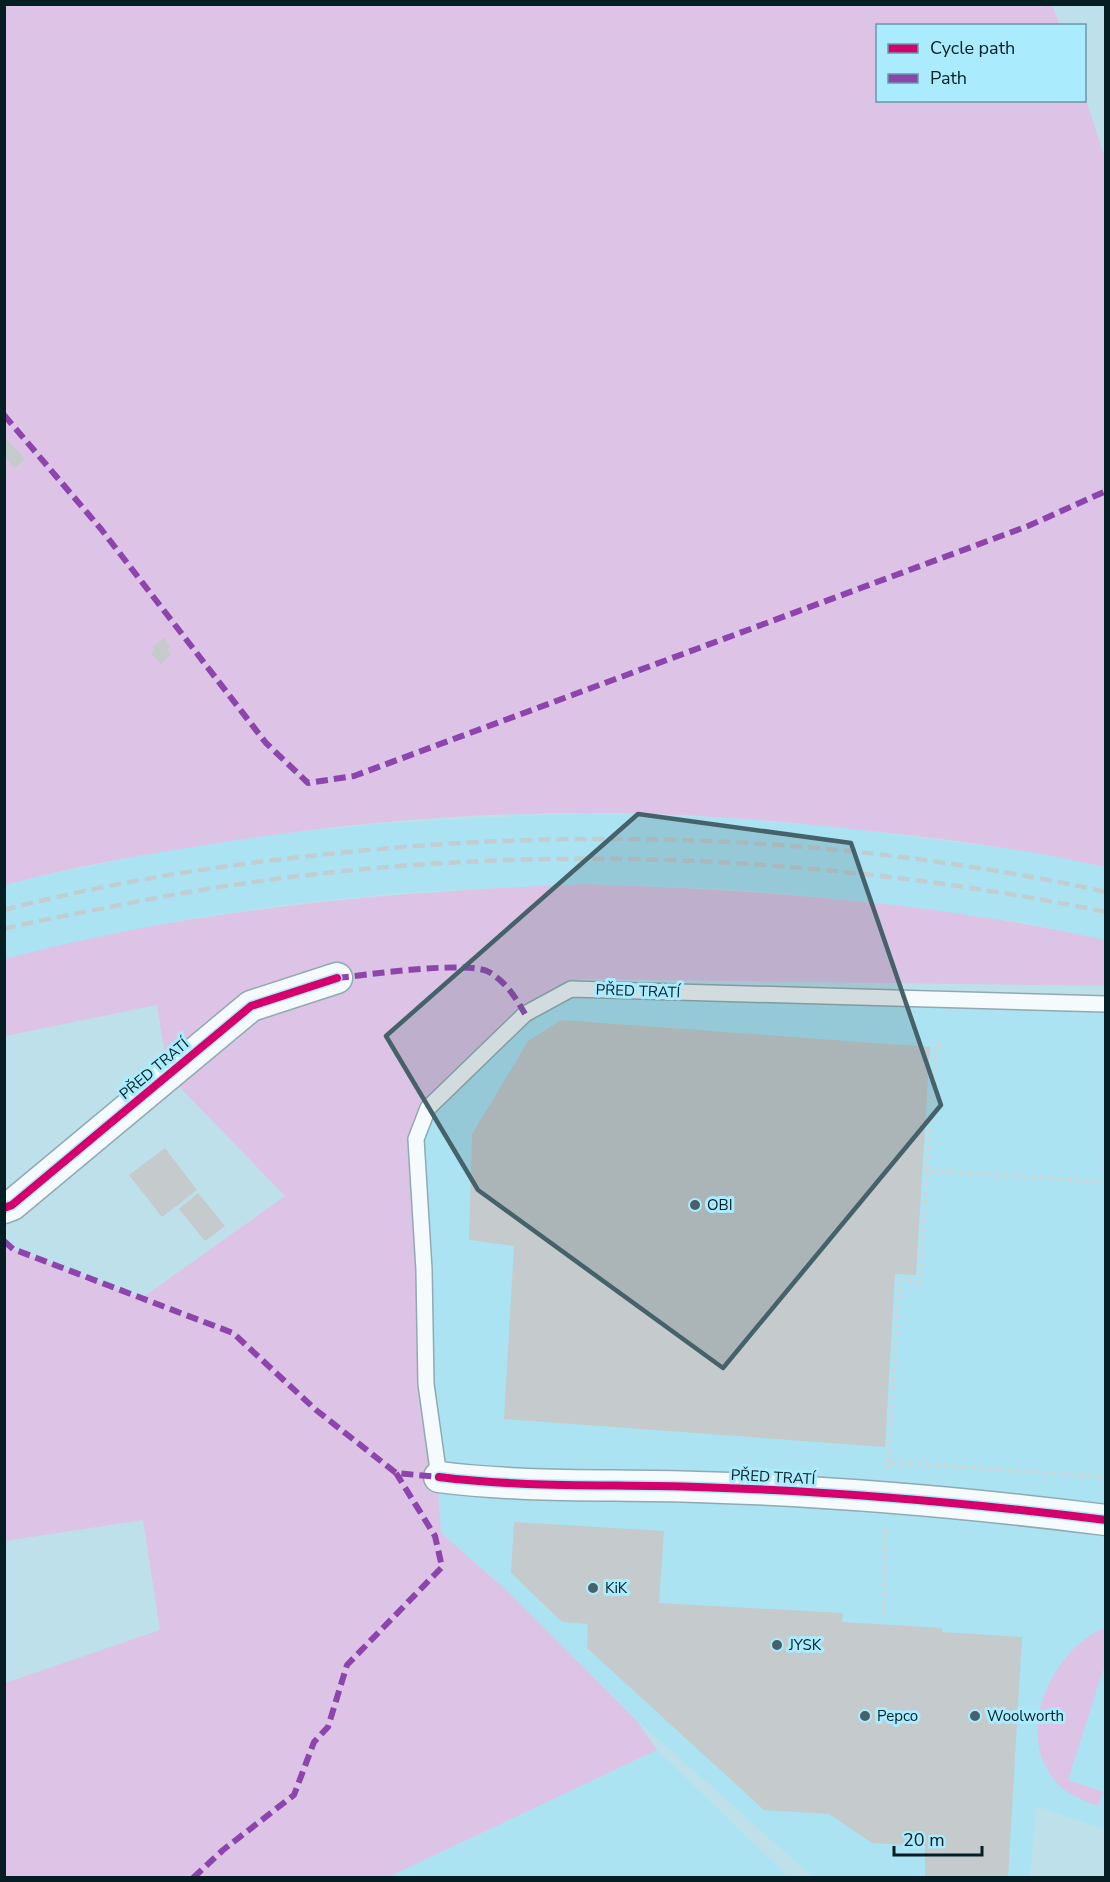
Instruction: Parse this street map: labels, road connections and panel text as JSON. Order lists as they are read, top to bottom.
{
  "streets": {
    "street": ["PŘED TRATÍ"]
  },
  "places": [
    "OBI",
    "KiK",
    "JYSK",
    "Pepco",
    "Woolworth"
  ],
  "legend": ["Cycle path", "Path"],
  "scale_bar": "20 m"
}
